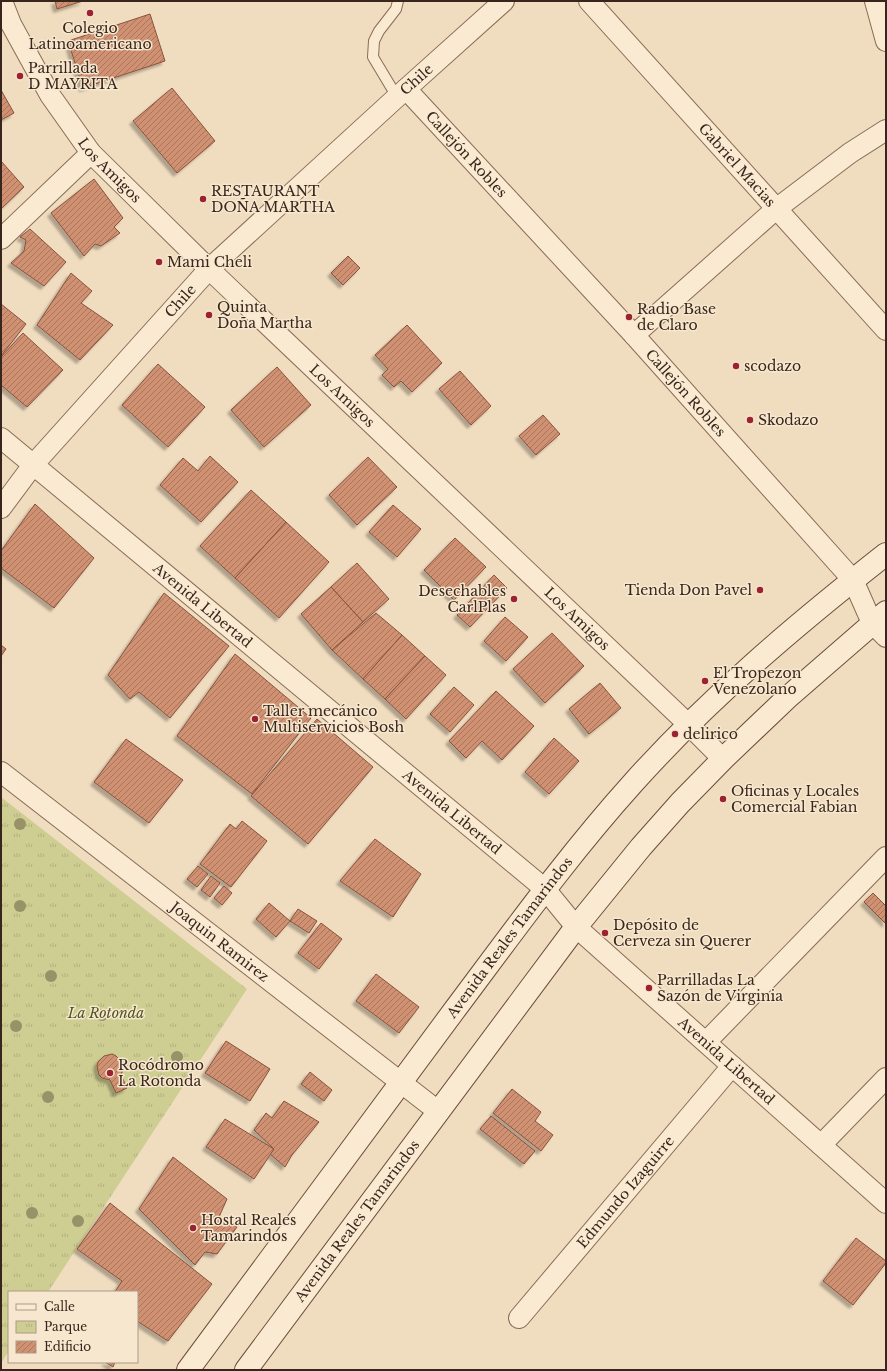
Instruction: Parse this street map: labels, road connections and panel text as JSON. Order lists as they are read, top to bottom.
{
  "streets": {
    "main road": ["Avenida Reales Tamarindos"],
    "street": [
      "Chile",
      "Callejón Robles",
      "Gabriel Macias",
      "Los Amigos",
      "Avenida Libertad",
      "Joaquin Ramirez",
      "Edmundo Izaguirre"
    ]
  },
  "crossings": [
    ["Chile", "Callejón Robles"],
    ["Chile", "Los Amigos"],
    ["Chile", "Avenida Libertad"],
    ["Callejón Robles", "Avenida Reales Tamarindos"],
    ["Los Amigos", "Avenida Reales Tamarindos"],
    ["Avenida Libertad", "Avenida Reales Tamarindos"],
    ["Avenida Libertad", "Edmundo Izaguirre"],
    ["Avenida Reales Tamarindos", "Joaquin Ramirez"]
  ],
  "parks": ["La Rotonda"],
  "places": [
    "Colegio Latinoamericano",
    "Parrillada D MAYRITA",
    "RESTAURANT DOÑA MARTHA",
    "Mami Cheli",
    "Quinta Doña Martha",
    "Radio Base de Claro",
    "scodazo",
    "Skodazo",
    "Tienda Don Pavel",
    "Desechables CarlPlas",
    "El Tropezon Venezolano",
    "Taller mecánico Multiservicios Bosh",
    "delirico",
    "Oficinas y Locales Comercial Fabian",
    "Depósito de Cerveza sin Querer",
    "Parrilladas La Sazón de Virginia",
    "Rocódromo La Rotonda",
    "Hostal Reales Tamarindos"
  ],
  "legend": ["Calle", "Parque", "Edificio"]
}
